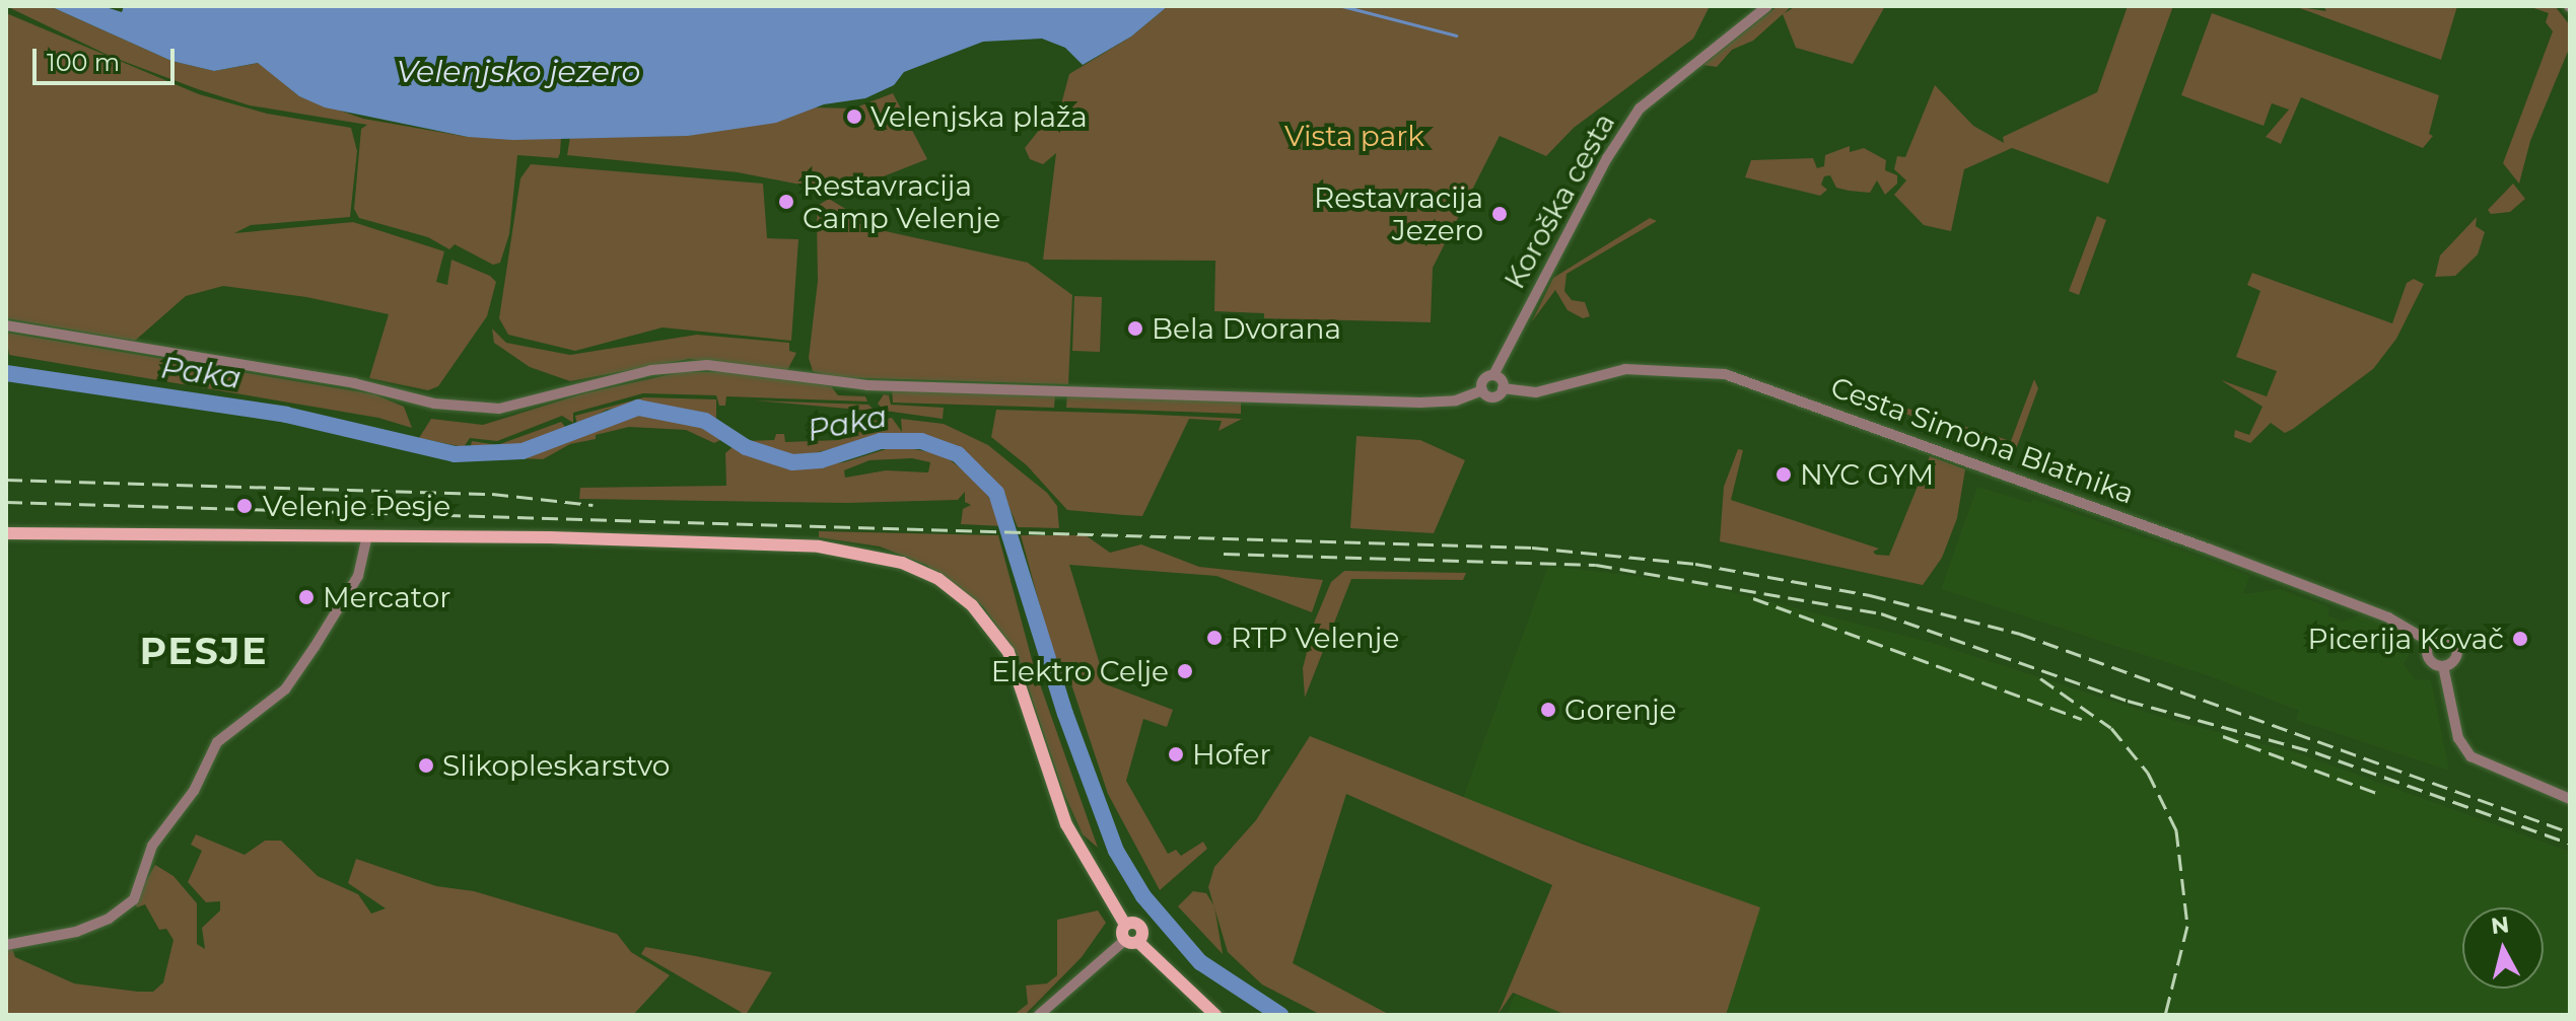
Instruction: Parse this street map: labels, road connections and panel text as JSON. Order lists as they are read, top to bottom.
{
  "streets": {
    "street": ["Koroška cesta", "Cesta Simona Blatnika"]
  },
  "crossings": [
    ["Koroška cesta", "Cesta Simona Blatnika"]
  ],
  "districts": ["PESJE"],
  "water": ["Velenjsko jezero", "Paka"],
  "parks": ["Vista park"],
  "places": [
    "Velenjska plaža",
    "Restavracija Camp Velenje",
    "Restavracija Jezero",
    "Bela Dvorana",
    "NYC GYM",
    "Velenje Pesje",
    "Mercator",
    "RTP Velenje",
    "Picerija Kovač",
    "Elektro Celje",
    "Gorenje",
    "Hofer",
    "Slikopleskarstvo"
  ],
  "scale_bar": "100 m",
  "north": "top"
}
